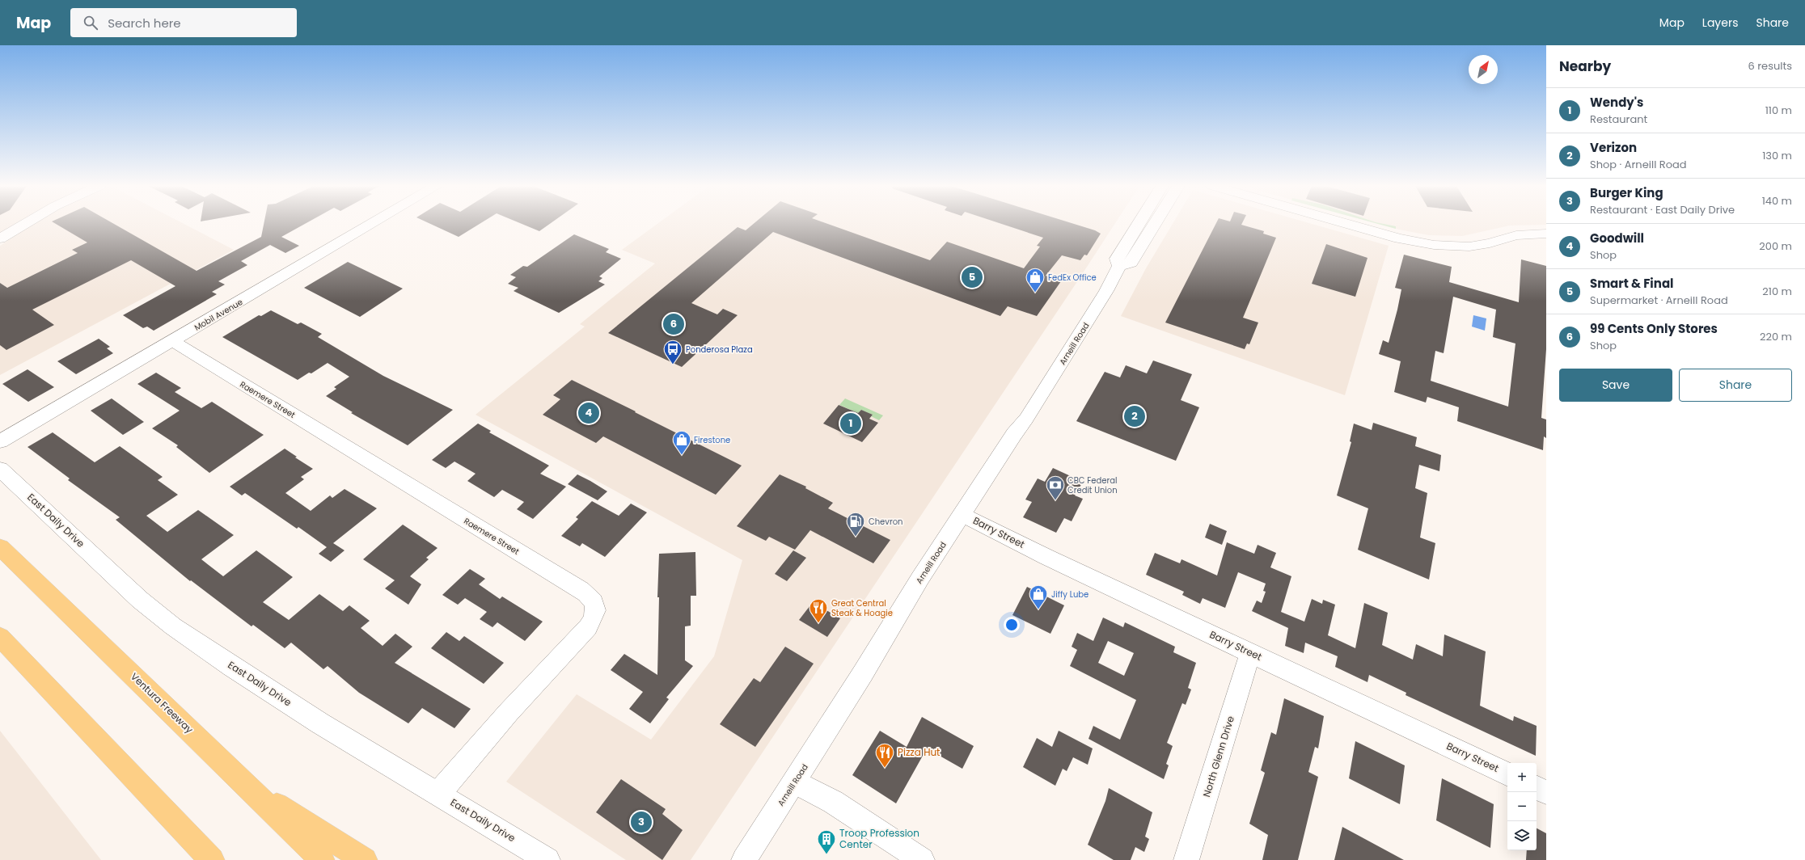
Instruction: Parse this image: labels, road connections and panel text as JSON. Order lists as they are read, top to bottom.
{
  "streets": {
    "highway": ["Ventura Freeway"],
    "street": [
      "Mobil Avenue",
      "Arneill Road",
      "Raemere Street",
      "East Daily Drive",
      "Barry Street",
      "North Glenn Drive"
    ]
  },
  "crossings": [
    ["Mobil Avenue", "Raemere Street"],
    ["Arneill Road", "Barry Street"],
    ["Raemere Street", "East Daily Drive"],
    ["Barry Street", "North Glenn Drive"]
  ],
  "places": {
    "shop": ["FedEx Office", "Firestone", "Jiffy Lube"],
    "bus stop": ["Ponderosa Plaza"],
    "bank": ["CBC Federal Credit Union"],
    "fuel station": ["Chevron"],
    "restaurant": ["Great Central Steak & Hoagie", "Pizza Hut"],
    "building": ["Troop Profession Center"]
  },
  "north": "top right",
  "page": {
    "header": "Map",
    "search": "Search here",
    "nav": ["Map", "Layers", "Share"],
    "heading": ["Nearby", "6 results"],
    "list": [
      {
        "mark": "1",
        "name": "Wendy's",
        "note": "Restaurant",
        "value": "110 m"
      },
      {
        "mark": "2",
        "name": "Verizon",
        "note": "Shop · Arneill Road",
        "value": "130 m"
      },
      {
        "mark": "3",
        "name": "Burger King",
        "note": "Restaurant · East Daily Drive",
        "value": "140 m"
      },
      {
        "mark": "4",
        "name": "Goodwill",
        "note": "Shop",
        "value": "200 m"
      },
      {
        "mark": "5",
        "name": "Smart & Final",
        "note": "Supermarket · Arneill Road",
        "value": "210 m"
      },
      {
        "mark": "6",
        "name": "99 Cents Only Stores",
        "note": "Shop",
        "value": "220 m"
      }
    ],
    "pins": [
      "5",
      "6",
      "4",
      "2",
      "1",
      "3"
    ],
    "buttons": ["Save", "Share"],
    "map_buttons": ["+", "−"]
  }
}
